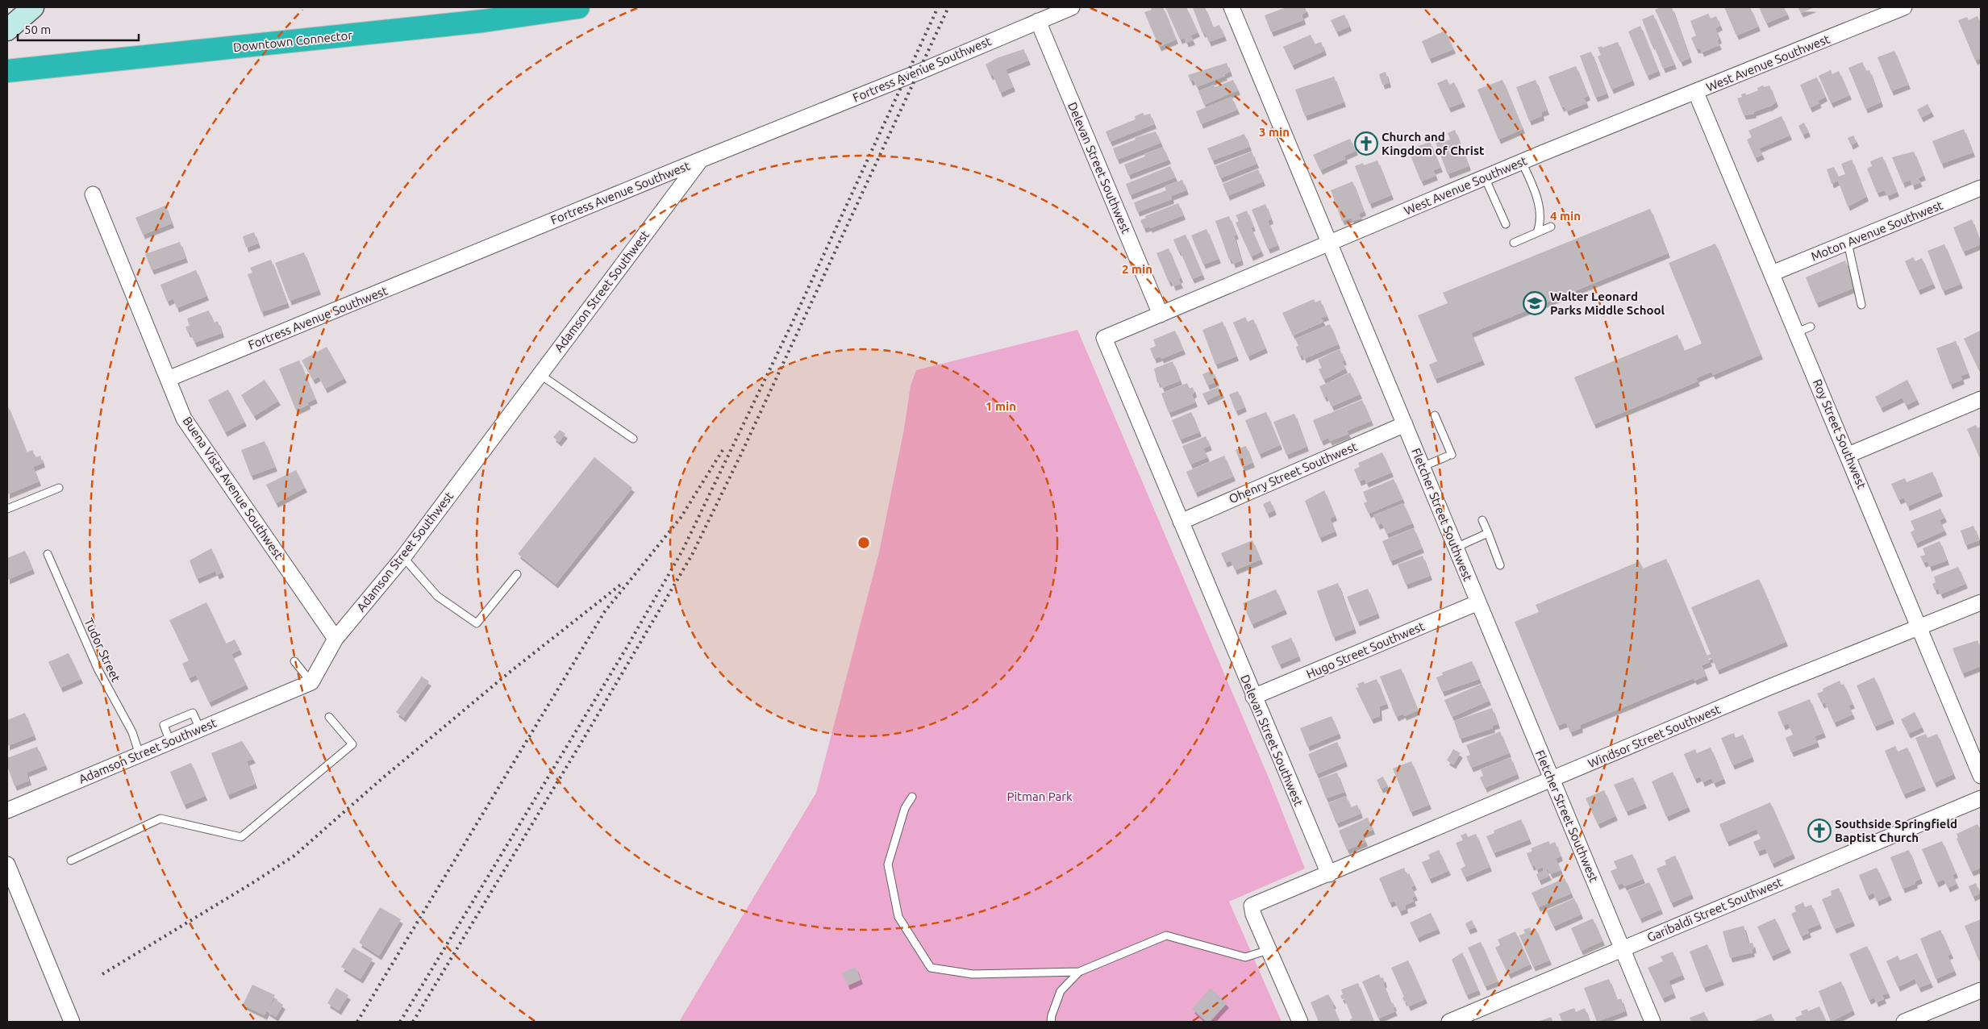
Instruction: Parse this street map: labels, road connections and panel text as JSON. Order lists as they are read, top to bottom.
{
  "streets": {
    "highway": ["Downtown Connector"],
    "street": [
      "West Avenue Southwest",
      "Fortress Avenue Southwest",
      "Delevan Street Southwest",
      "Moton Avenue Southwest",
      "Adamson Street Southwest",
      "Roy Street Southwest",
      "Ohenry Street Southwest",
      "Buena Vista Avenue Southwest",
      "Fletcher Street Southwest",
      "Hugo Street Southwest",
      "Windsor Street Southwest",
      "Garibaldi Street Southwest"
    ],
    "lane": ["Tudor Street"]
  },
  "crossings": [
    ["West Avenue Southwest", "Delevan Street Southwest"],
    ["West Avenue Southwest", "Roy Street Southwest"],
    ["West Avenue Southwest", "Fletcher Street Southwest"],
    ["Fortress Avenue Southwest", "Delevan Street Southwest"],
    ["Fortress Avenue Southwest", "Adamson Street Southwest"],
    ["Fortress Avenue Southwest", "Buena Vista Avenue Southwest"],
    ["Delevan Street Southwest", "Ohenry Street Southwest"],
    ["Delevan Street Southwest", "Hugo Street Southwest"],
    ["Delevan Street Southwest", "Windsor Street Southwest"],
    ["Moton Avenue Southwest", "Roy Street Southwest"],
    ["Adamson Street Southwest", "Buena Vista Avenue Southwest"],
    ["Adamson Street Southwest", "Tudor Street"],
    ["Roy Street Southwest", "Windsor Street Southwest"],
    ["Ohenry Street Southwest", "Fletcher Street Southwest"],
    ["Fletcher Street Southwest", "Hugo Street Southwest"],
    ["Fletcher Street Southwest", "Windsor Street Southwest"],
    ["Fletcher Street Southwest", "Garibaldi Street Southwest"]
  ],
  "parks": ["Pitman Park"],
  "places": {
    "church": ["Church and Kingdom of Christ", "Southside Springfield Baptist Church"],
    "school or university": ["Walter Leonard Parks Middle School"]
  },
  "scale_bar": "50 m",
  "rings": [
    "3 min",
    "4 min",
    "2 min",
    "1 min"
  ]
}
